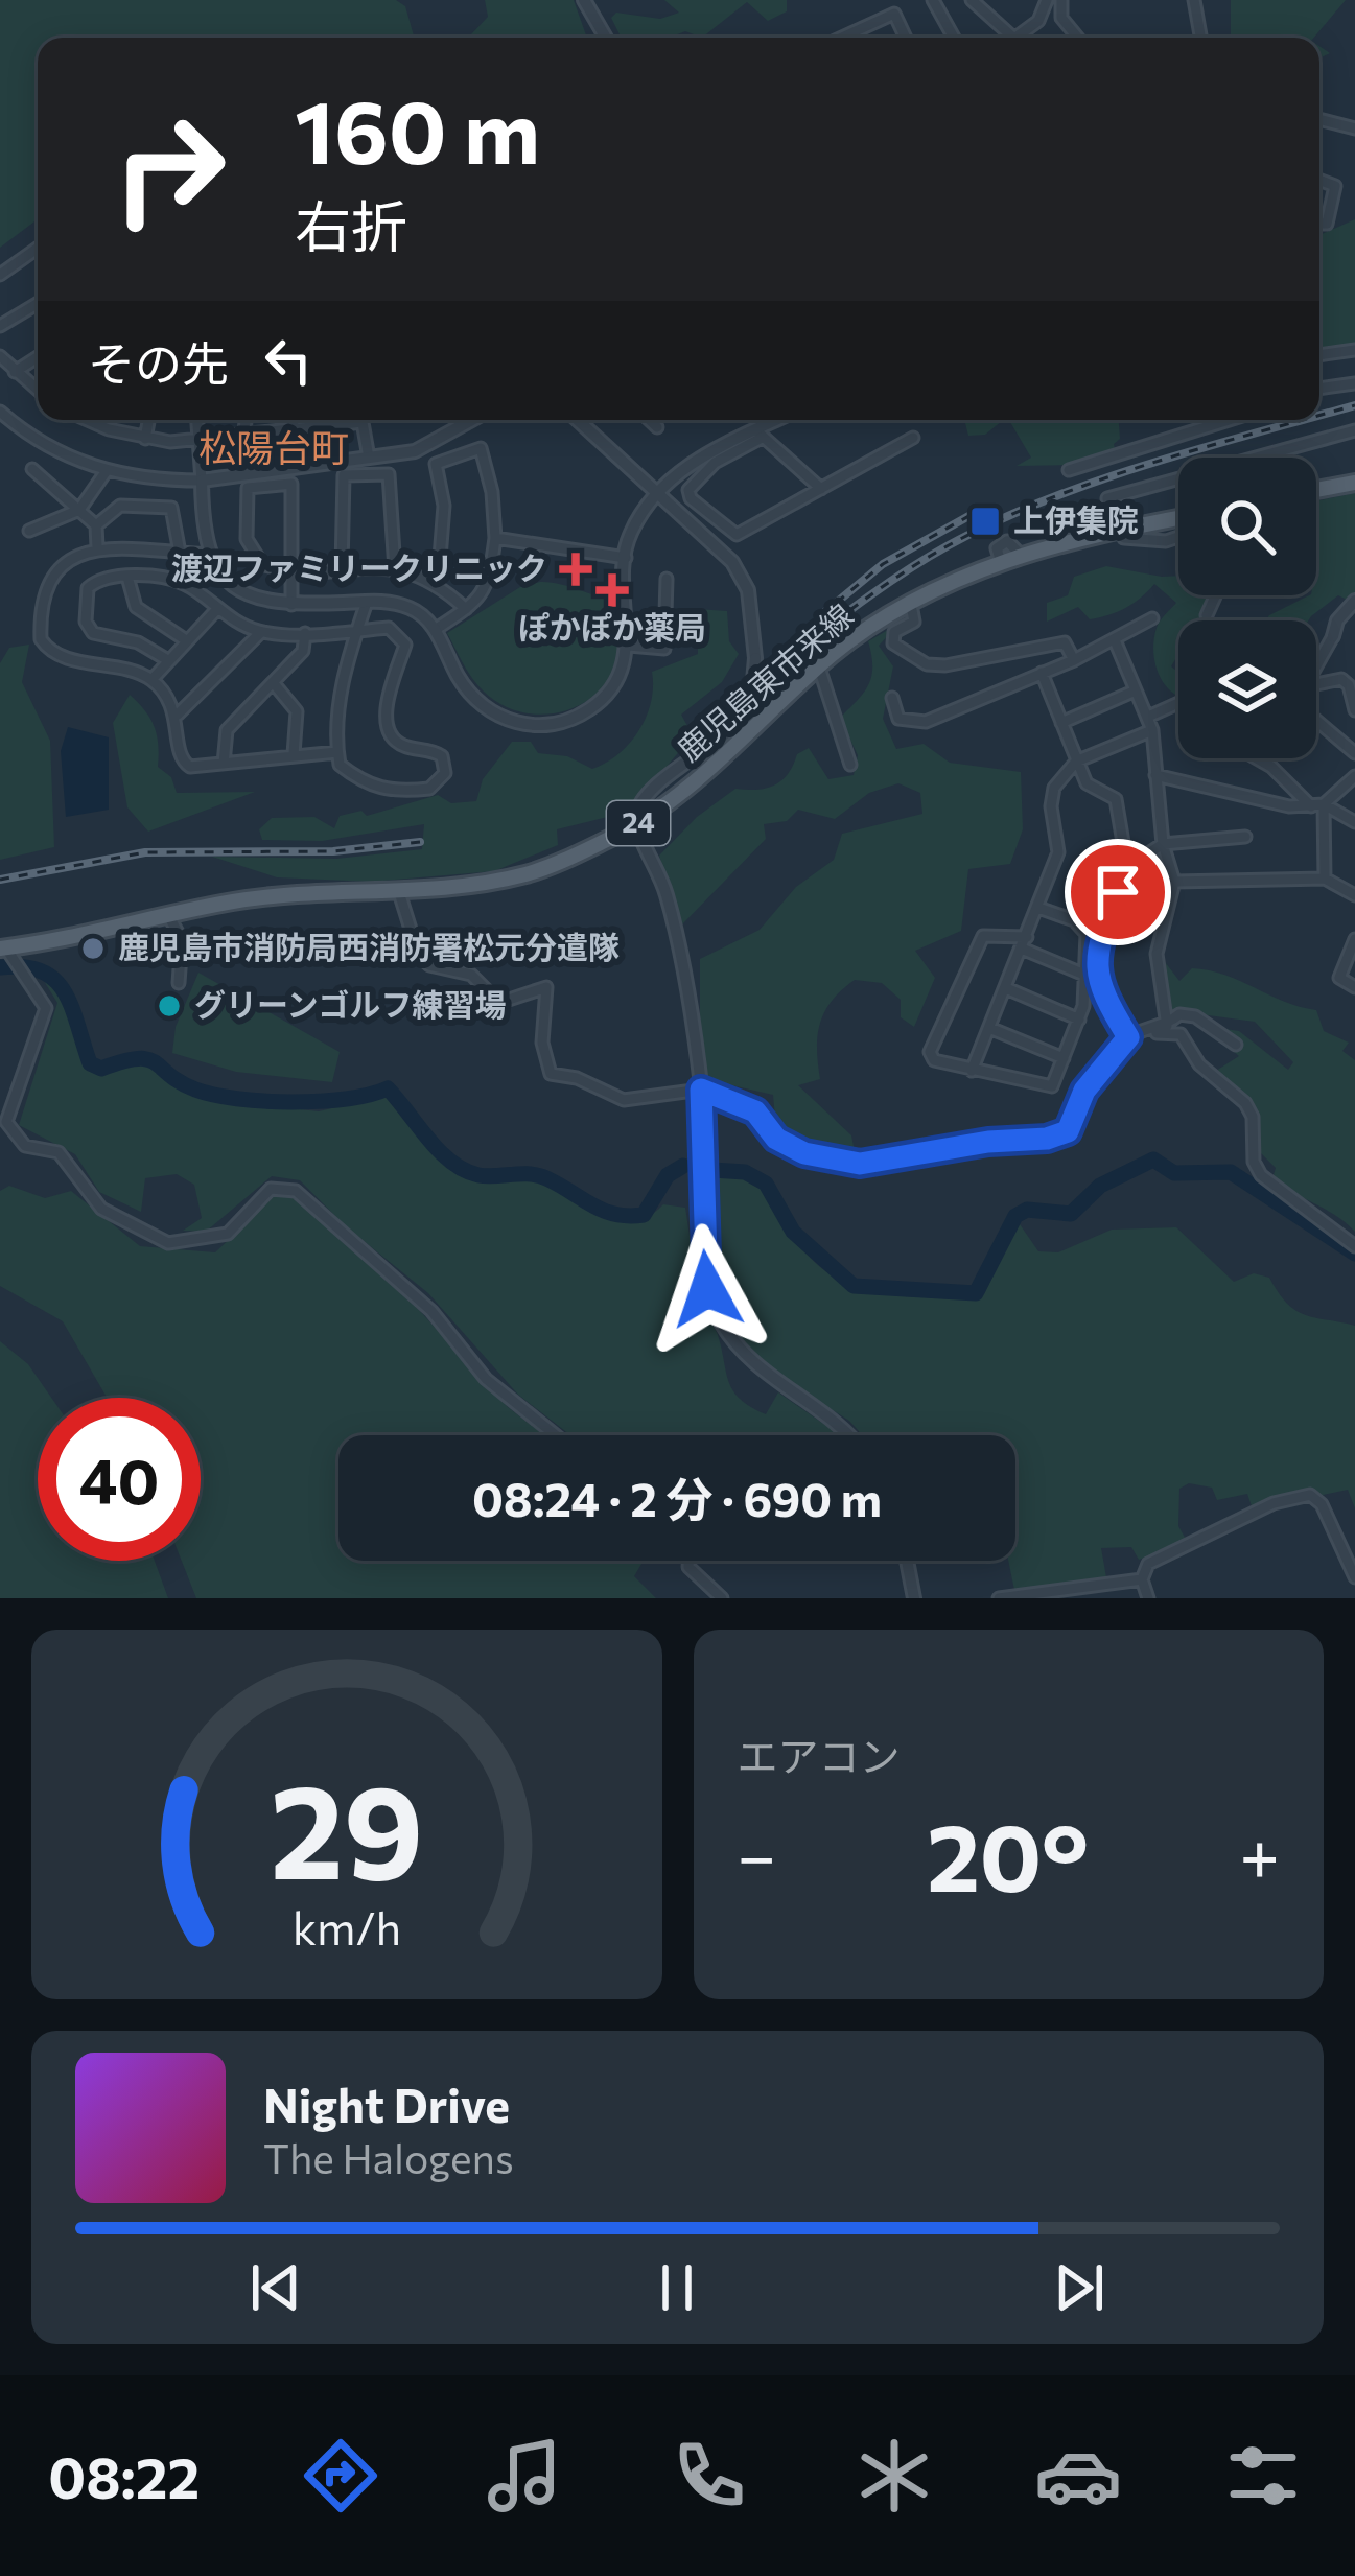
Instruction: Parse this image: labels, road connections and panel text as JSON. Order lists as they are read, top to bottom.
{
  "streets": {
    "main road": ["鹿児島東市来線", "24"]
  },
  "districts": ["松陽台町"],
  "places": {
    "transit": ["上伊集院"],
    "health": ["渡辺ファミリークリニック", "ぽかぽか薬局"],
    "other": ["鹿児島市消防局西消防署松元分遣隊", "グリーンゴルフ練習場"]
  },
  "page": {
    "turn": ["160 m", "右折"],
    "then": "その先",
    "limit": "40",
    "trip": "08:24 · 2 分 · 690 m",
    "tile": "エアコン",
    "heat": ["−", "20°", "+"],
    "song": ["Night Drive", "The Halogens"],
    "tabs": "08:22",
    "gauge": ["29", "km/h"]
  }
}
